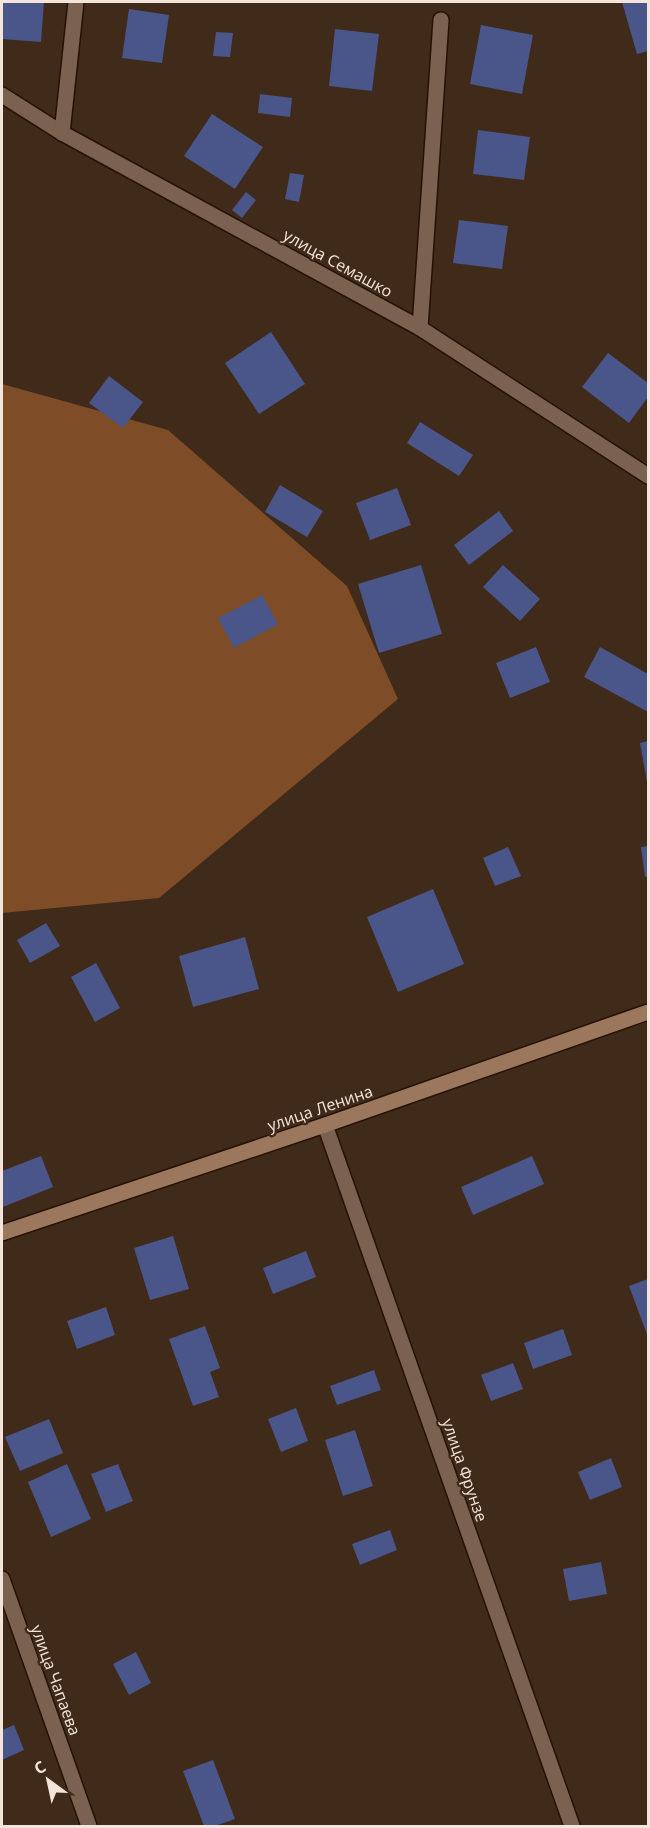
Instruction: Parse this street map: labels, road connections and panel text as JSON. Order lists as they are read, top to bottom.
{
  "streets": {
    "street": [
      "улица Семашко",
      "улица Ленина",
      "улица Фрунзе",
      "улица Чапаева"
    ]
  },
  "crossings": [
    ["улица Ленина", "улица Фрунзе"]
  ],
  "north": "top left"
}
